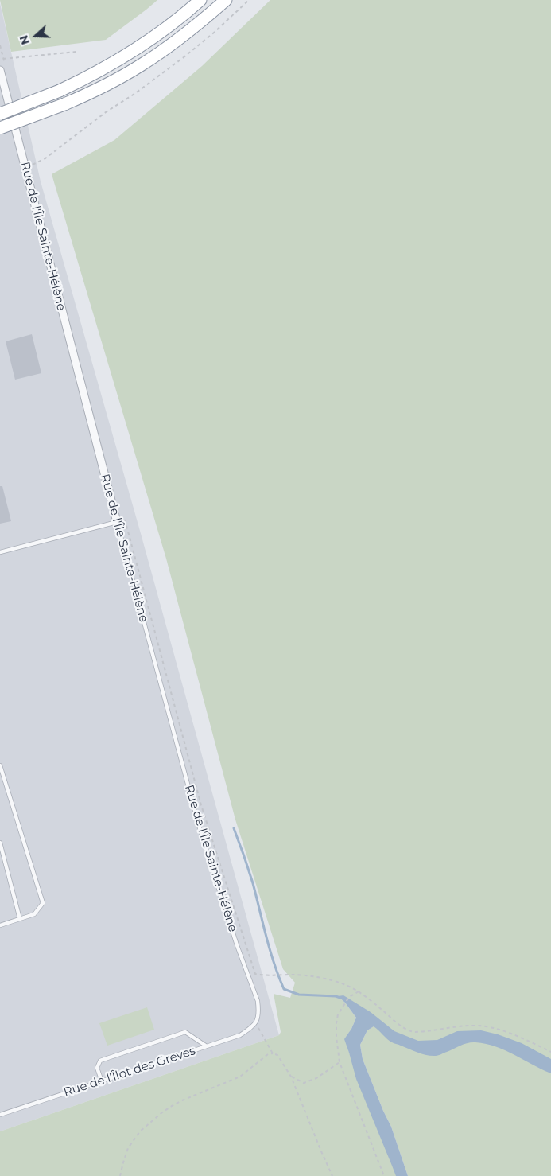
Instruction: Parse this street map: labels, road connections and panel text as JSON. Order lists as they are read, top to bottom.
{
  "streets": {
    "street": ["Rue de l'Île Sainte-Hélène"],
    "lane": ["Rue de l'Îlot des Greves"]
  },
  "crossings": [
    ["Rue de l'Île Sainte-Hélène", "Rue de l'Îlot des Greves"]
  ],
  "north": "left"
}
